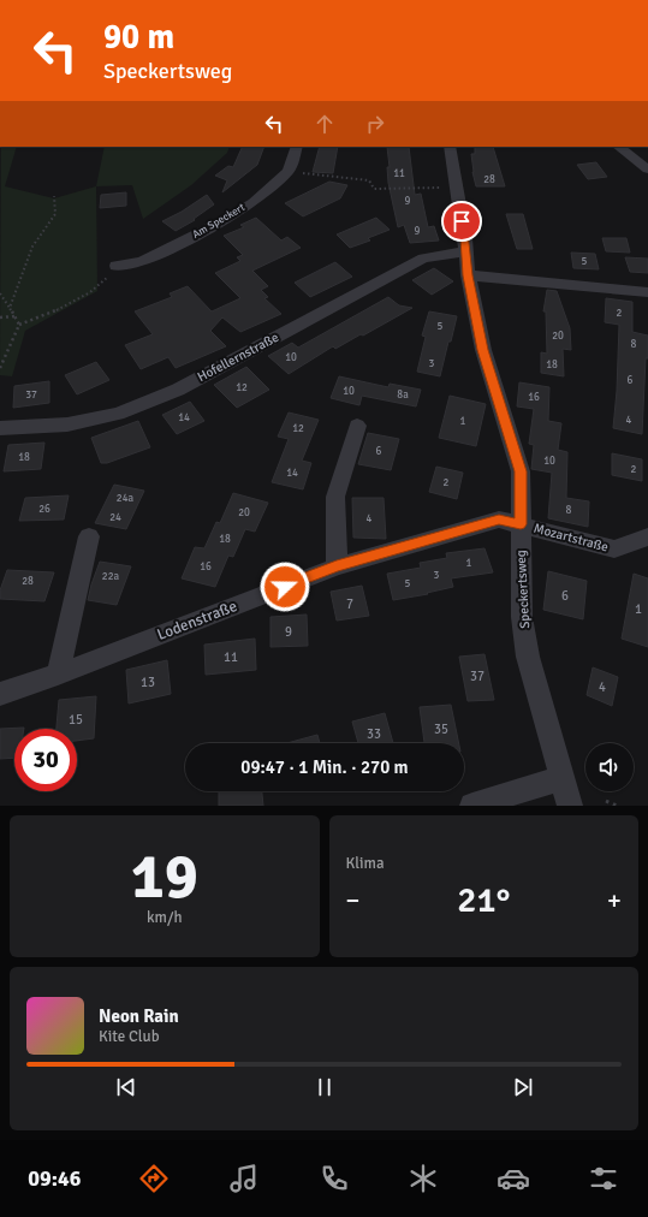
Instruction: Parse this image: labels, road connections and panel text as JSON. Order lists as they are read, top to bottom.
{
  "streets": {
    "street": [
      "Am Speckert",
      "Hofellernstraße",
      "Mozartstraße",
      "Speckertsweg",
      "Lodenstraße"
    ]
  },
  "crossings": [
    ["Hofellernstraße", "Speckertsweg"],
    ["Mozartstraße", "Speckertsweg"],
    ["Mozartstraße", "Lodenstraße"],
    ["Speckertsweg", "Lodenstraße"]
  ],
  "house_numbers": [
    "11",
    "28",
    "9",
    "9",
    "5",
    "2",
    "5",
    "20",
    "8",
    "10",
    "3",
    "18",
    "6",
    "12",
    "10",
    "37",
    "8a",
    "16",
    "14",
    "4",
    "1",
    "12",
    "6",
    "18",
    "10",
    "2",
    "14",
    "2",
    "24a",
    "26",
    "8",
    "20",
    "24",
    "4",
    "18",
    "1",
    "16",
    "3",
    "22a",
    "28",
    "5",
    "6",
    "7",
    "1",
    "9",
    "11",
    "37",
    "13",
    "4",
    "15",
    "35",
    "33"
  ],
  "page": {
    "turn": ["90 m", "Speckertsweg"],
    "limit": "30",
    "trip": "09:47 · 1 Min. · 270 m",
    "tile": [
      ["19", "km/h"],
      "Klima"
    ],
    "heat": ["−", "21°", "+"],
    "song": ["Neon Rain", "Kite Club"],
    "tabs": "09:46"
  }
}
